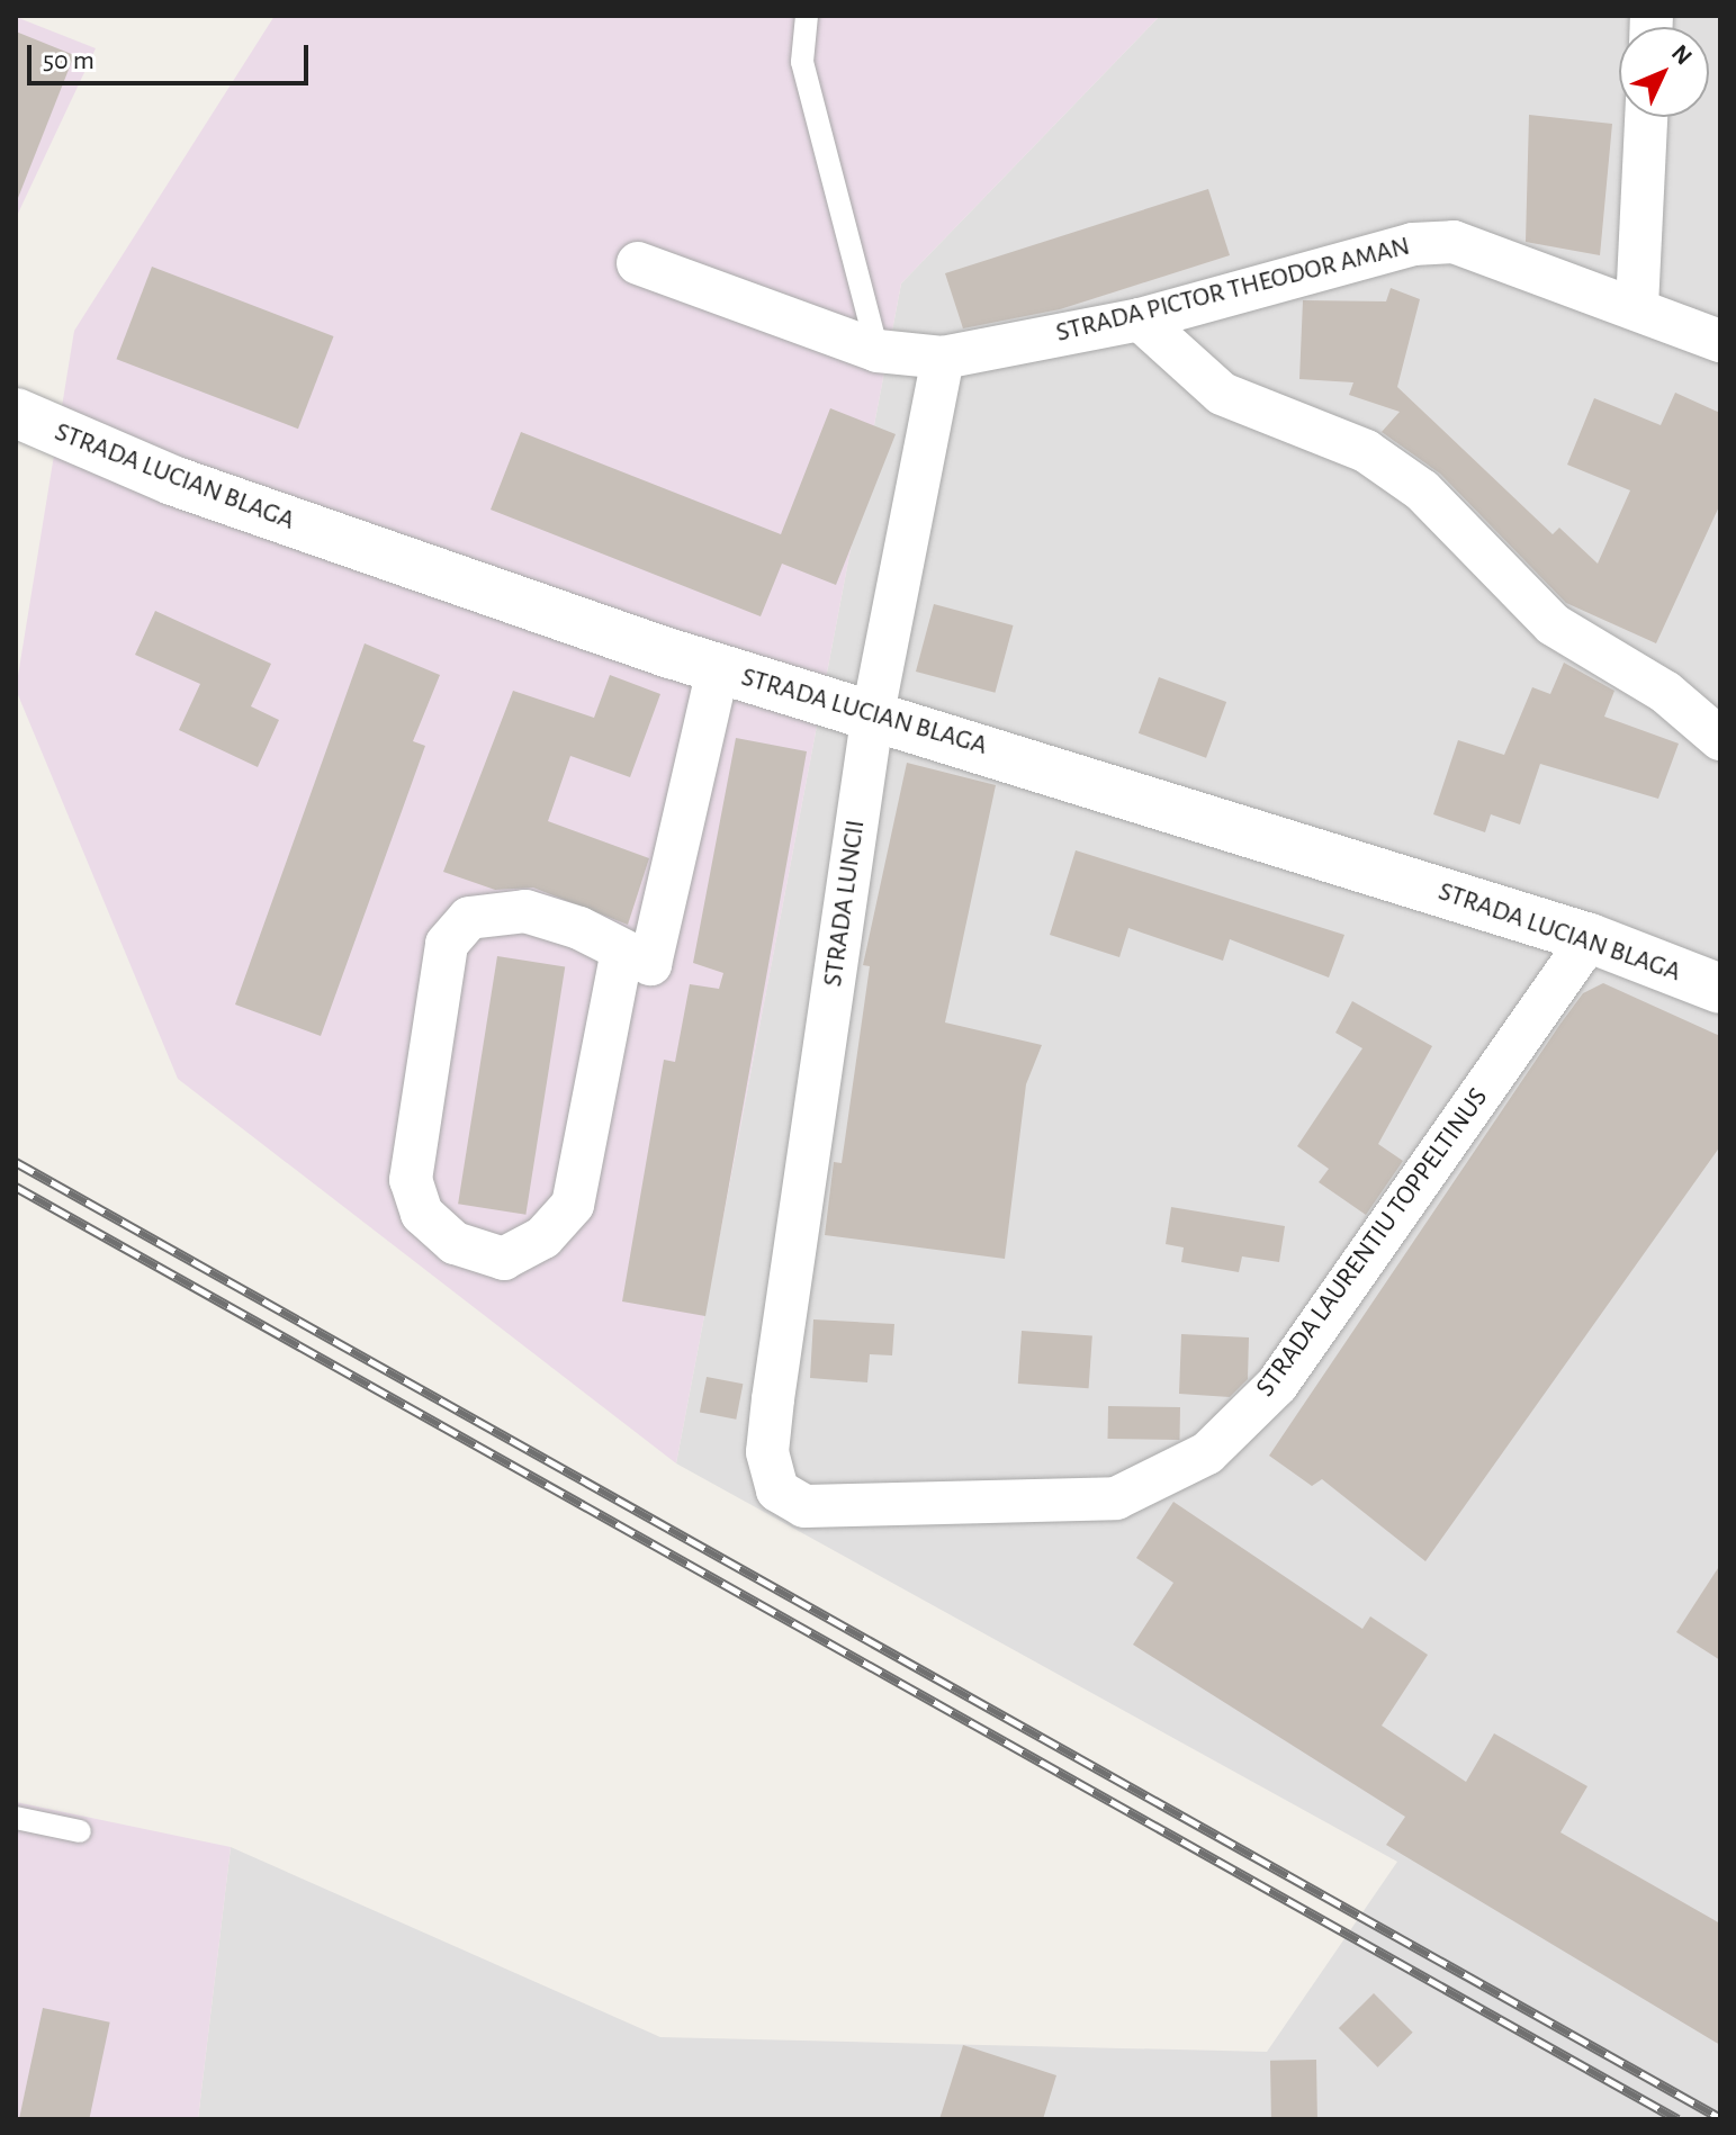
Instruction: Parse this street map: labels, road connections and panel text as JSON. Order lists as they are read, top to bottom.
{
  "streets": {
    "street": [
      "STRADA PICTOR THEODOR AMAN",
      "STRADA LUCIAN BLAGA",
      "STRADA LUNCII",
      "STRADA LAURENTIU TOPPELTINUS"
    ]
  },
  "crossings": [
    ["STRADA PICTOR THEODOR AMAN", "STRADA LUNCII"],
    ["STRADA LUCIAN BLAGA", "STRADA LUNCII"],
    ["STRADA LUCIAN BLAGA", "STRADA LAURENTIU TOPPELTINUS"],
    ["STRADA LUNCII", "STRADA LAURENTIU TOPPELTINUS"]
  ],
  "scale_bar": "50 m",
  "north": "top right"
}
